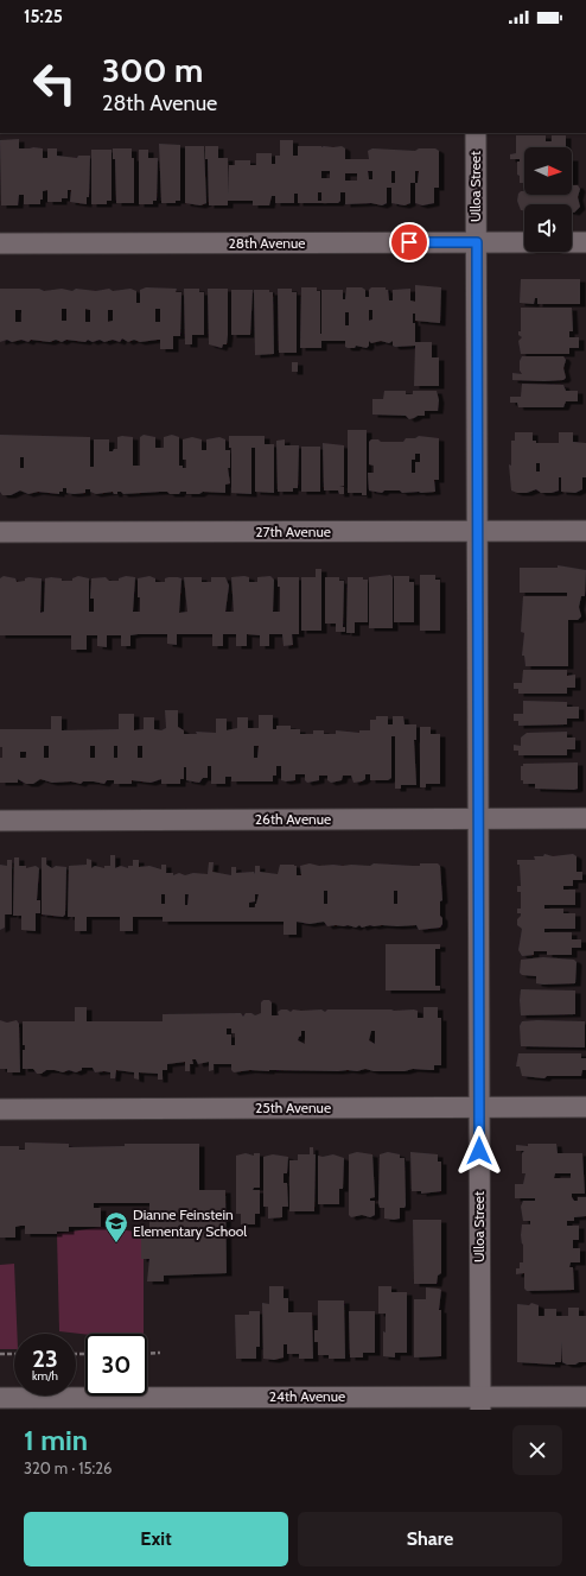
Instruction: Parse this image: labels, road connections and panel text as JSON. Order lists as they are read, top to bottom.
{
  "streets": {
    "street": [
      "Ulloa Street",
      "28th Avenue",
      "27th Avenue",
      "26th Avenue",
      "25th Avenue",
      "24th Avenue"
    ]
  },
  "crossings": [
    ["Ulloa Street", "28th Avenue"],
    ["Ulloa Street", "27th Avenue"],
    ["Ulloa Street", "26th Avenue"],
    ["Ulloa Street", "25th Avenue"],
    ["Ulloa Street", "24th Avenue"]
  ],
  "places": {
    "school or university": ["Dianne Feinstein Elementary School"]
  },
  "north": "right",
  "page": {
    "status": "15:25",
    "turn": ["300 m", "28th Avenue"],
    "speed": "23 km/h",
    "limit": "30",
    "heading": ["1 min", "320 m · 15:26"],
    "buttons": ["Exit", "Share"]
  }
}
